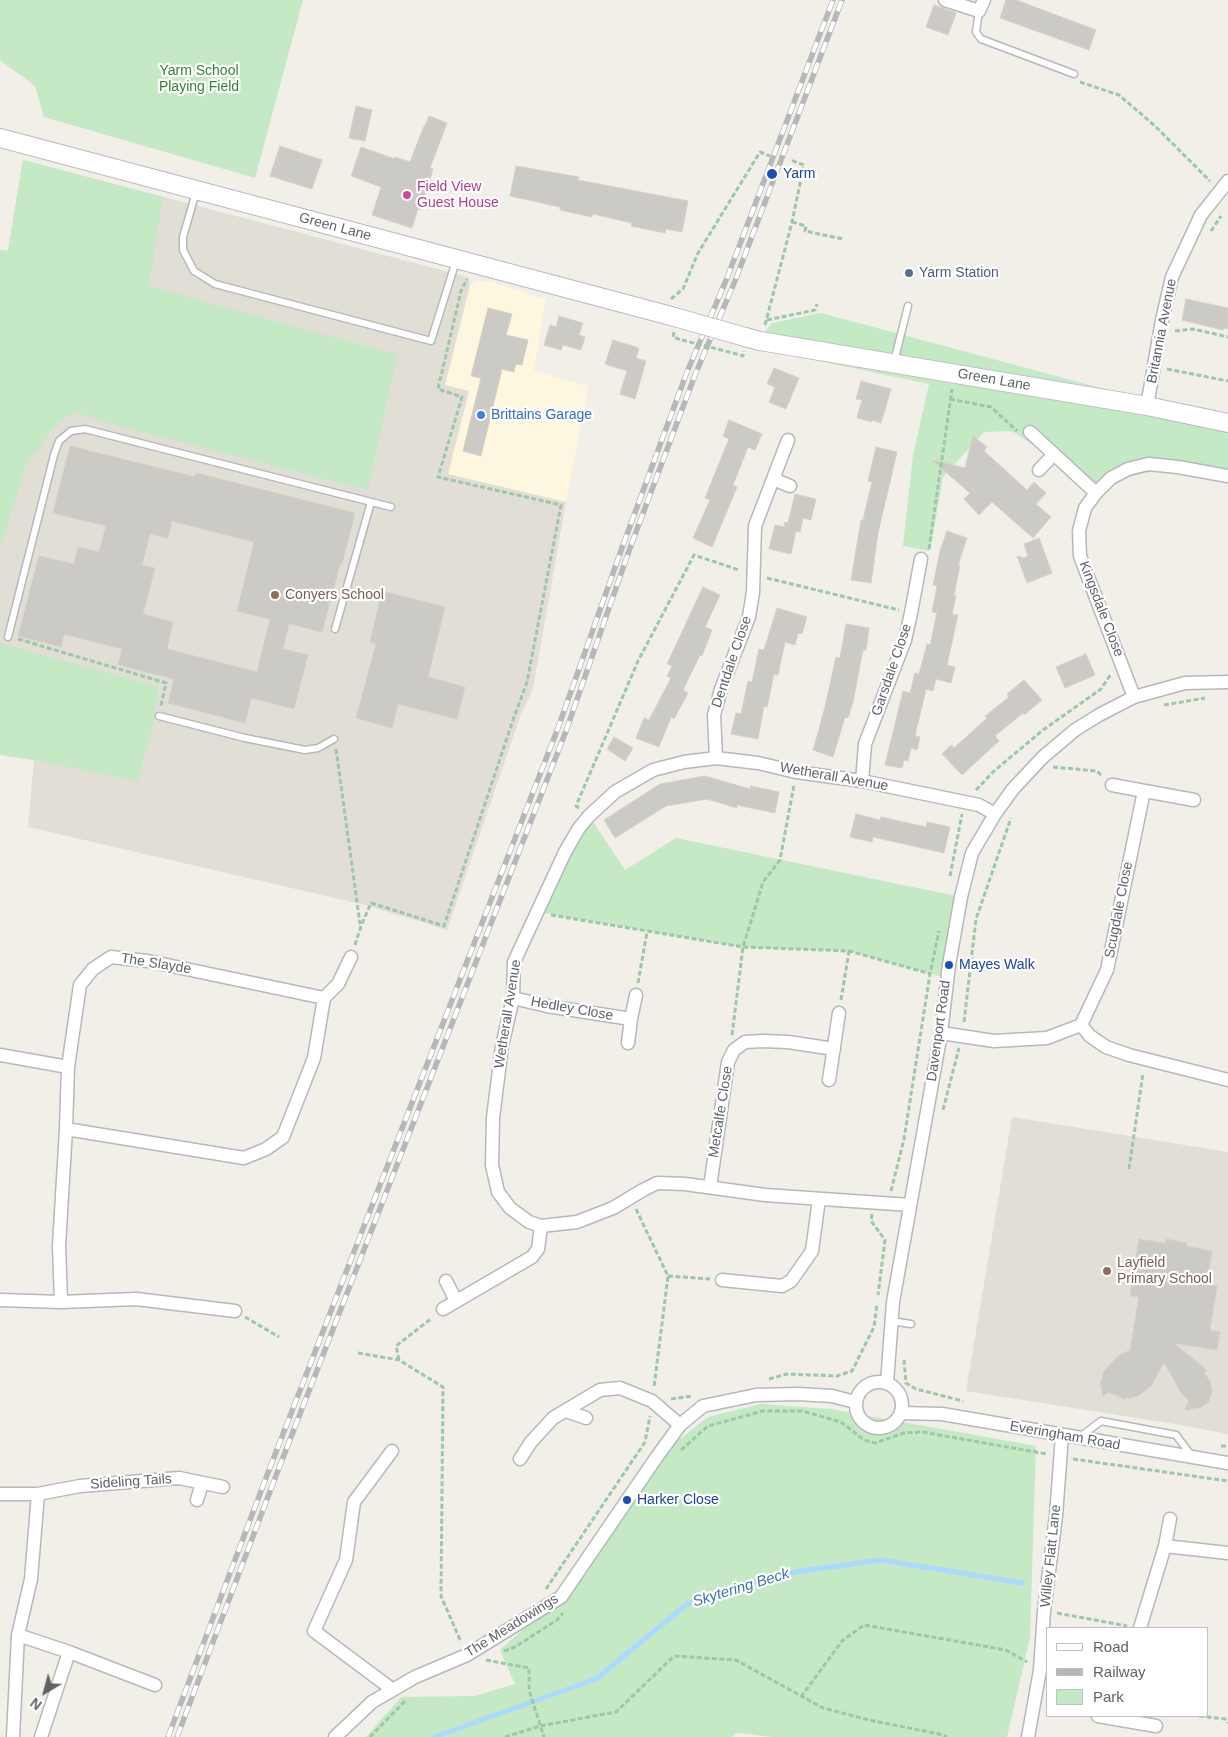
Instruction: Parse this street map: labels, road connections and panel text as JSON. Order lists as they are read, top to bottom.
{
  "streets": {
    "main road": ["Green Lane"],
    "street": [
      "Britannia Avenue",
      "Kingsdale Close",
      "Dentdale Close",
      "Garsdale Close",
      "Wetherall Avenue",
      "Scugdale Close",
      "The Slayde",
      "Hedley Close",
      "Davenport Road",
      "Metcalfe Close",
      "Everingham Road",
      "Sideling Tails",
      "Willey Flatt Lane",
      "The Meadowings"
    ]
  },
  "crossings": [
    ["Green Lane", "Britannia Avenue"],
    ["Kingsdale Close", "Davenport Road"],
    ["Dentdale Close", "Wetherall Avenue"],
    ["Garsdale Close", "Wetherall Avenue"],
    ["Wetherall Avenue", "Hedley Close"],
    ["Wetherall Avenue", "Davenport Road"],
    ["Davenport Road", "Everingham Road"],
    ["Davenport Road", "The Meadowings"],
    ["Everingham Road", "Willey Flatt Lane"],
    ["Everingham Road", "The Meadowings"]
  ],
  "water": ["Skytering Beck"],
  "parks": ["Yarm School Playing Field"],
  "places": [
    "Yarm",
    "Field View Guest House",
    "Yarm Station",
    "Brittains Garage",
    "Conyers School",
    "Mayes Walk",
    "Layfield Primary School",
    "Harker Close"
  ],
  "legend": ["Road", "Railway", "Park"],
  "north": "bottom left"
}
